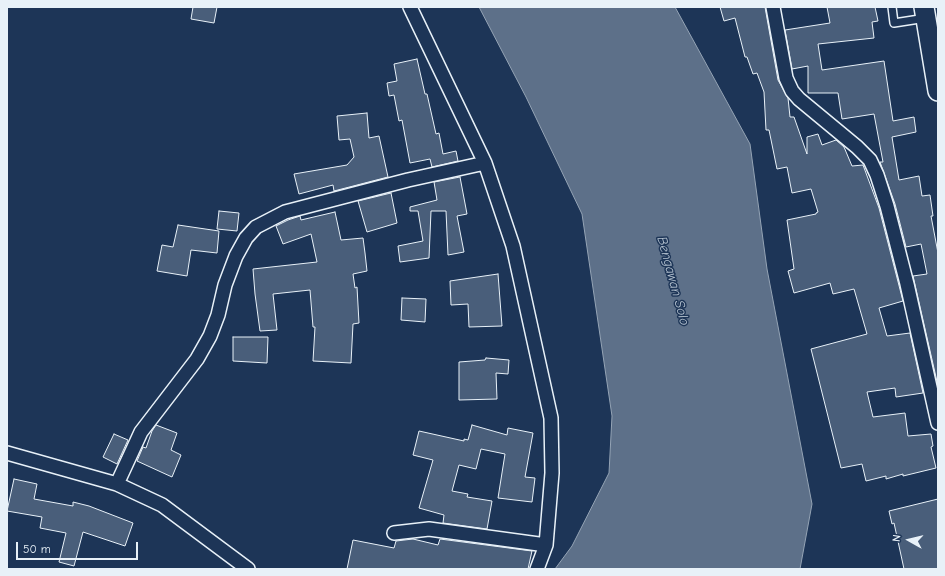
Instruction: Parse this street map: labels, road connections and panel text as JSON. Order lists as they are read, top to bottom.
{
  "water": ["Bengawan Solo"],
  "scale_bar": "50 m",
  "north": "left"
}
